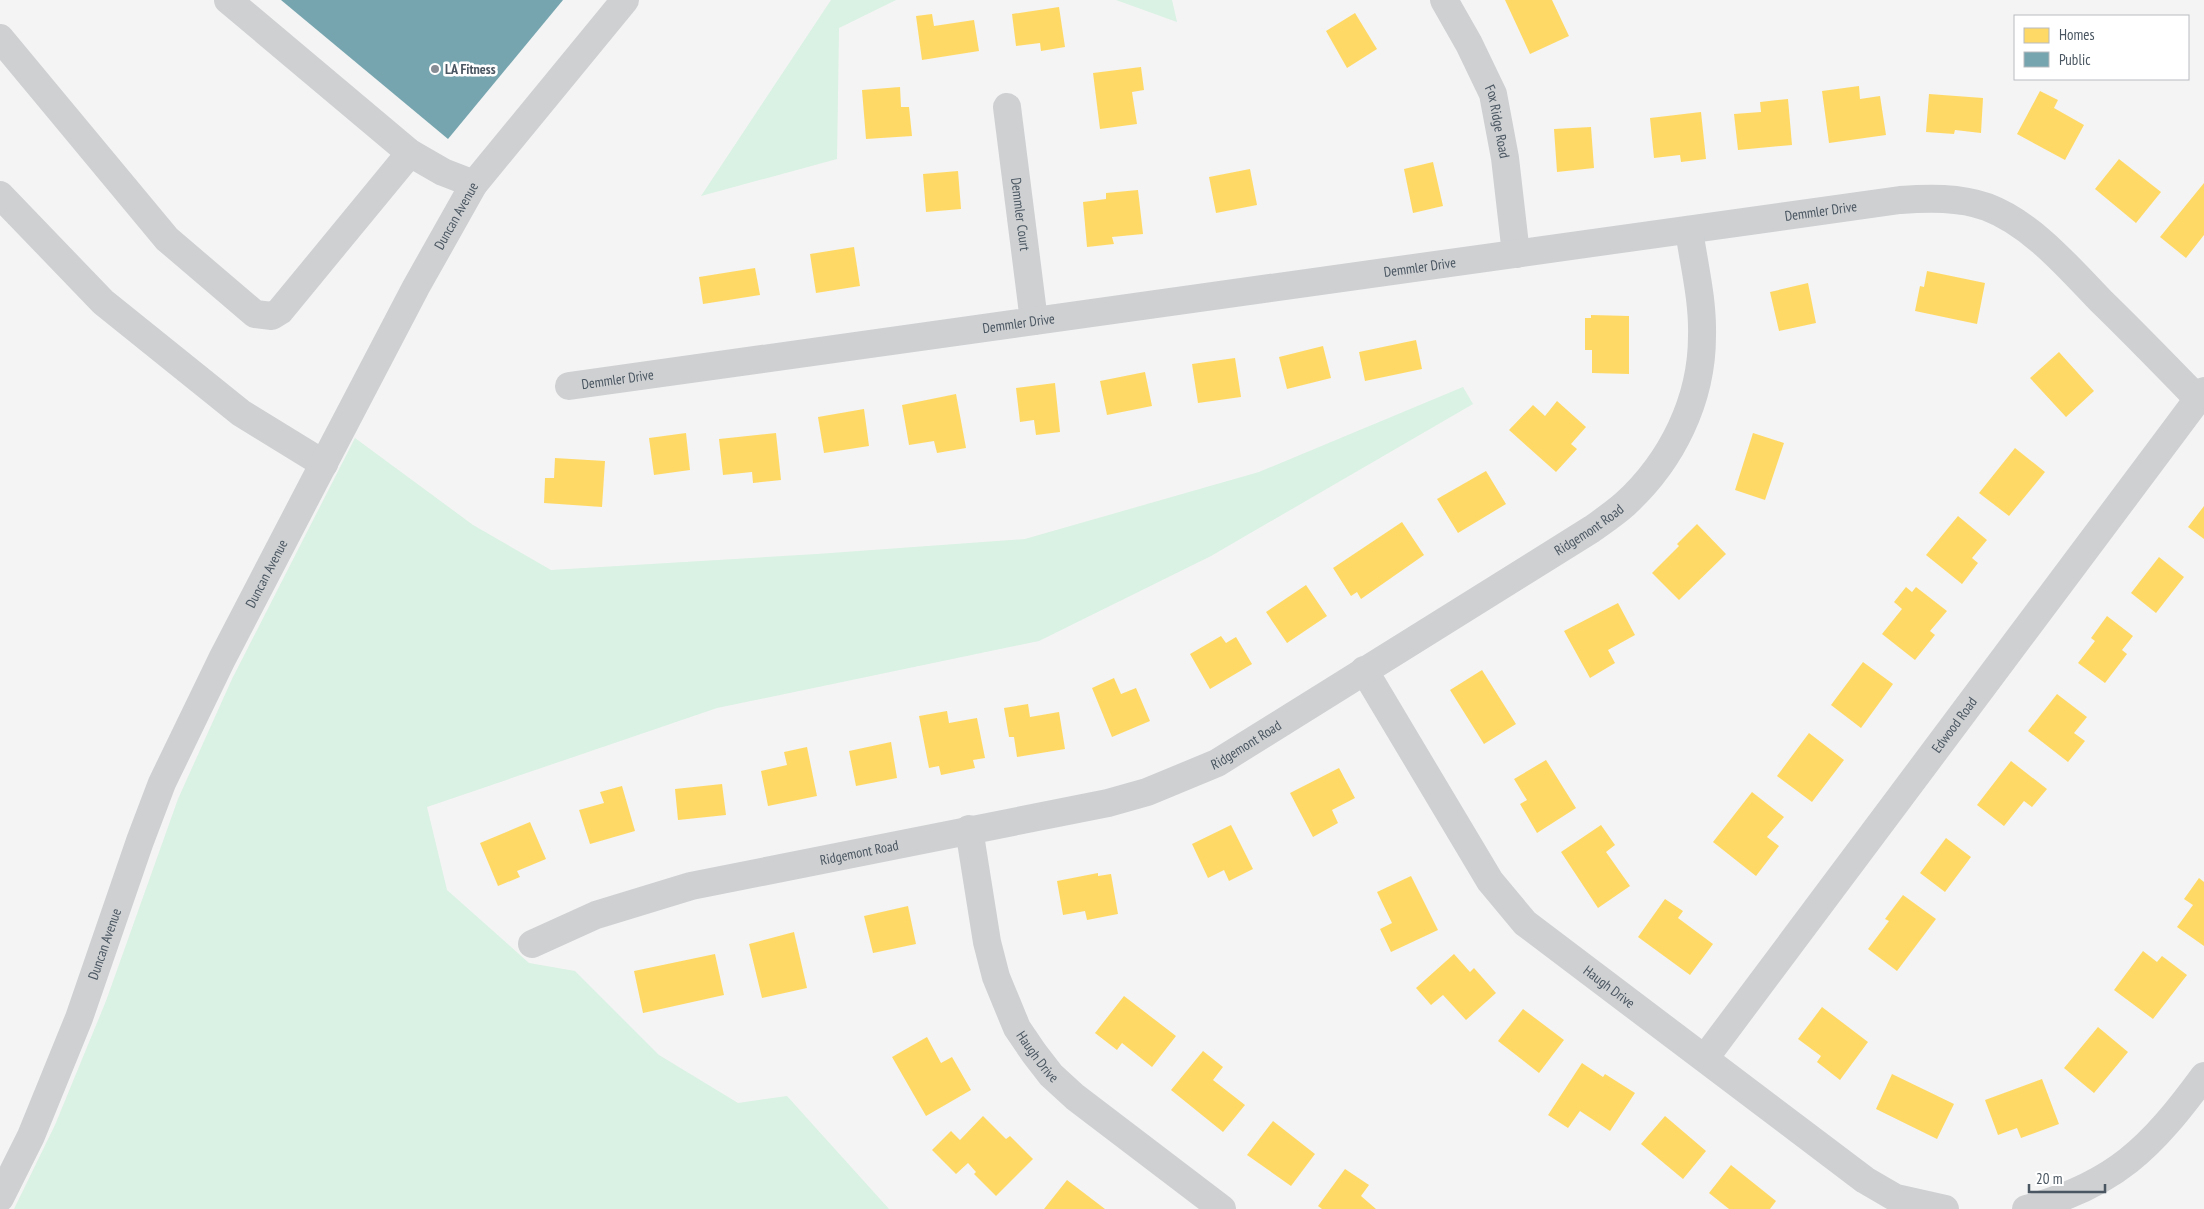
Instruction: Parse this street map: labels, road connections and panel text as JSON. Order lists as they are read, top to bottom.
{
  "streets": {
    "street": [
      "Fox Ridge Road",
      "Demmler Drive",
      "Demmler Court",
      "Duncan Avenue",
      "Ridgemont Road",
      "Edwood Road",
      "Haugh Drive"
    ]
  },
  "crossings": [
    ["Fox Ridge Road", "Demmler Drive"],
    ["Demmler Drive", "Demmler Court"],
    ["Demmler Drive", "Ridgemont Road"],
    ["Demmler Drive", "Edwood Road"],
    ["Ridgemont Road", "Haugh Drive"],
    ["Edwood Road", "Haugh Drive"]
  ],
  "places": ["LA Fitness"],
  "legend": ["Homes", "Public"],
  "scale_bar": "20 m"
}
